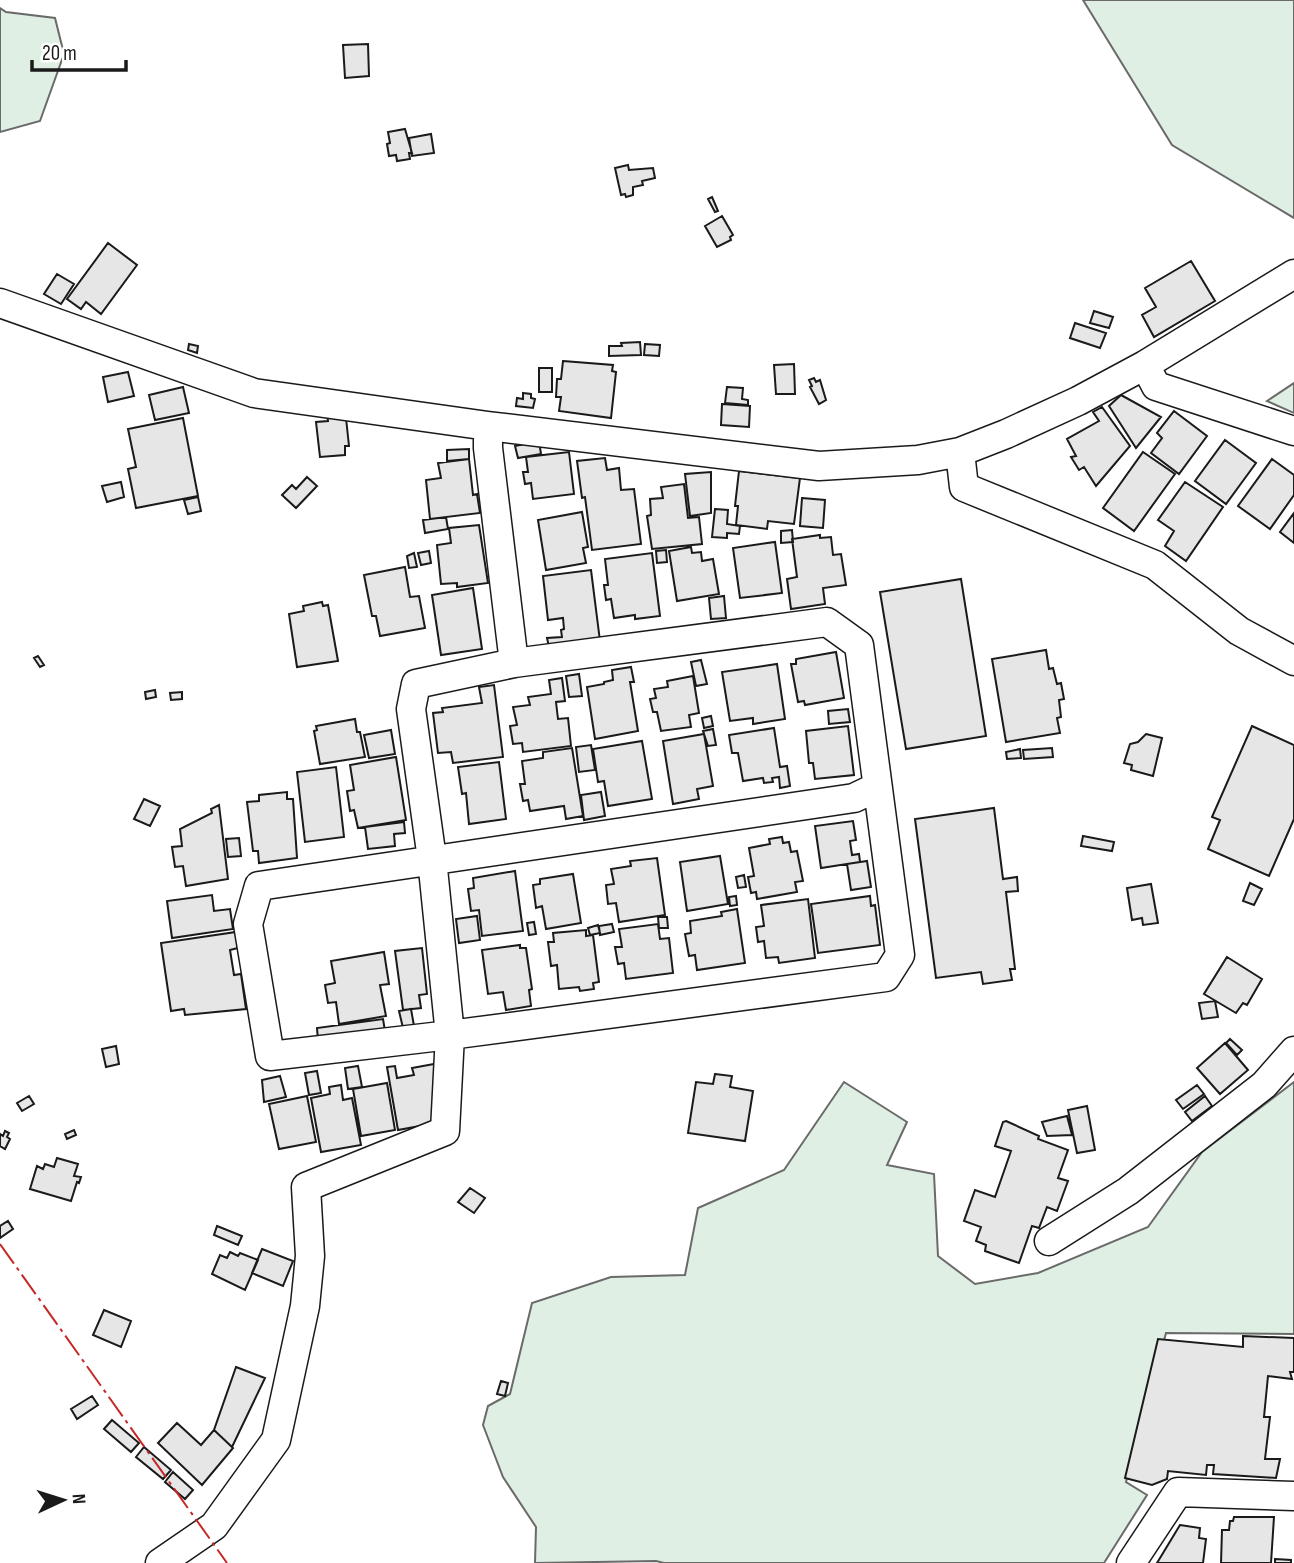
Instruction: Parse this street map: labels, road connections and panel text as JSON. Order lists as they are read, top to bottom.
{
  "scale_bar": "20 m",
  "north": "right"
}
